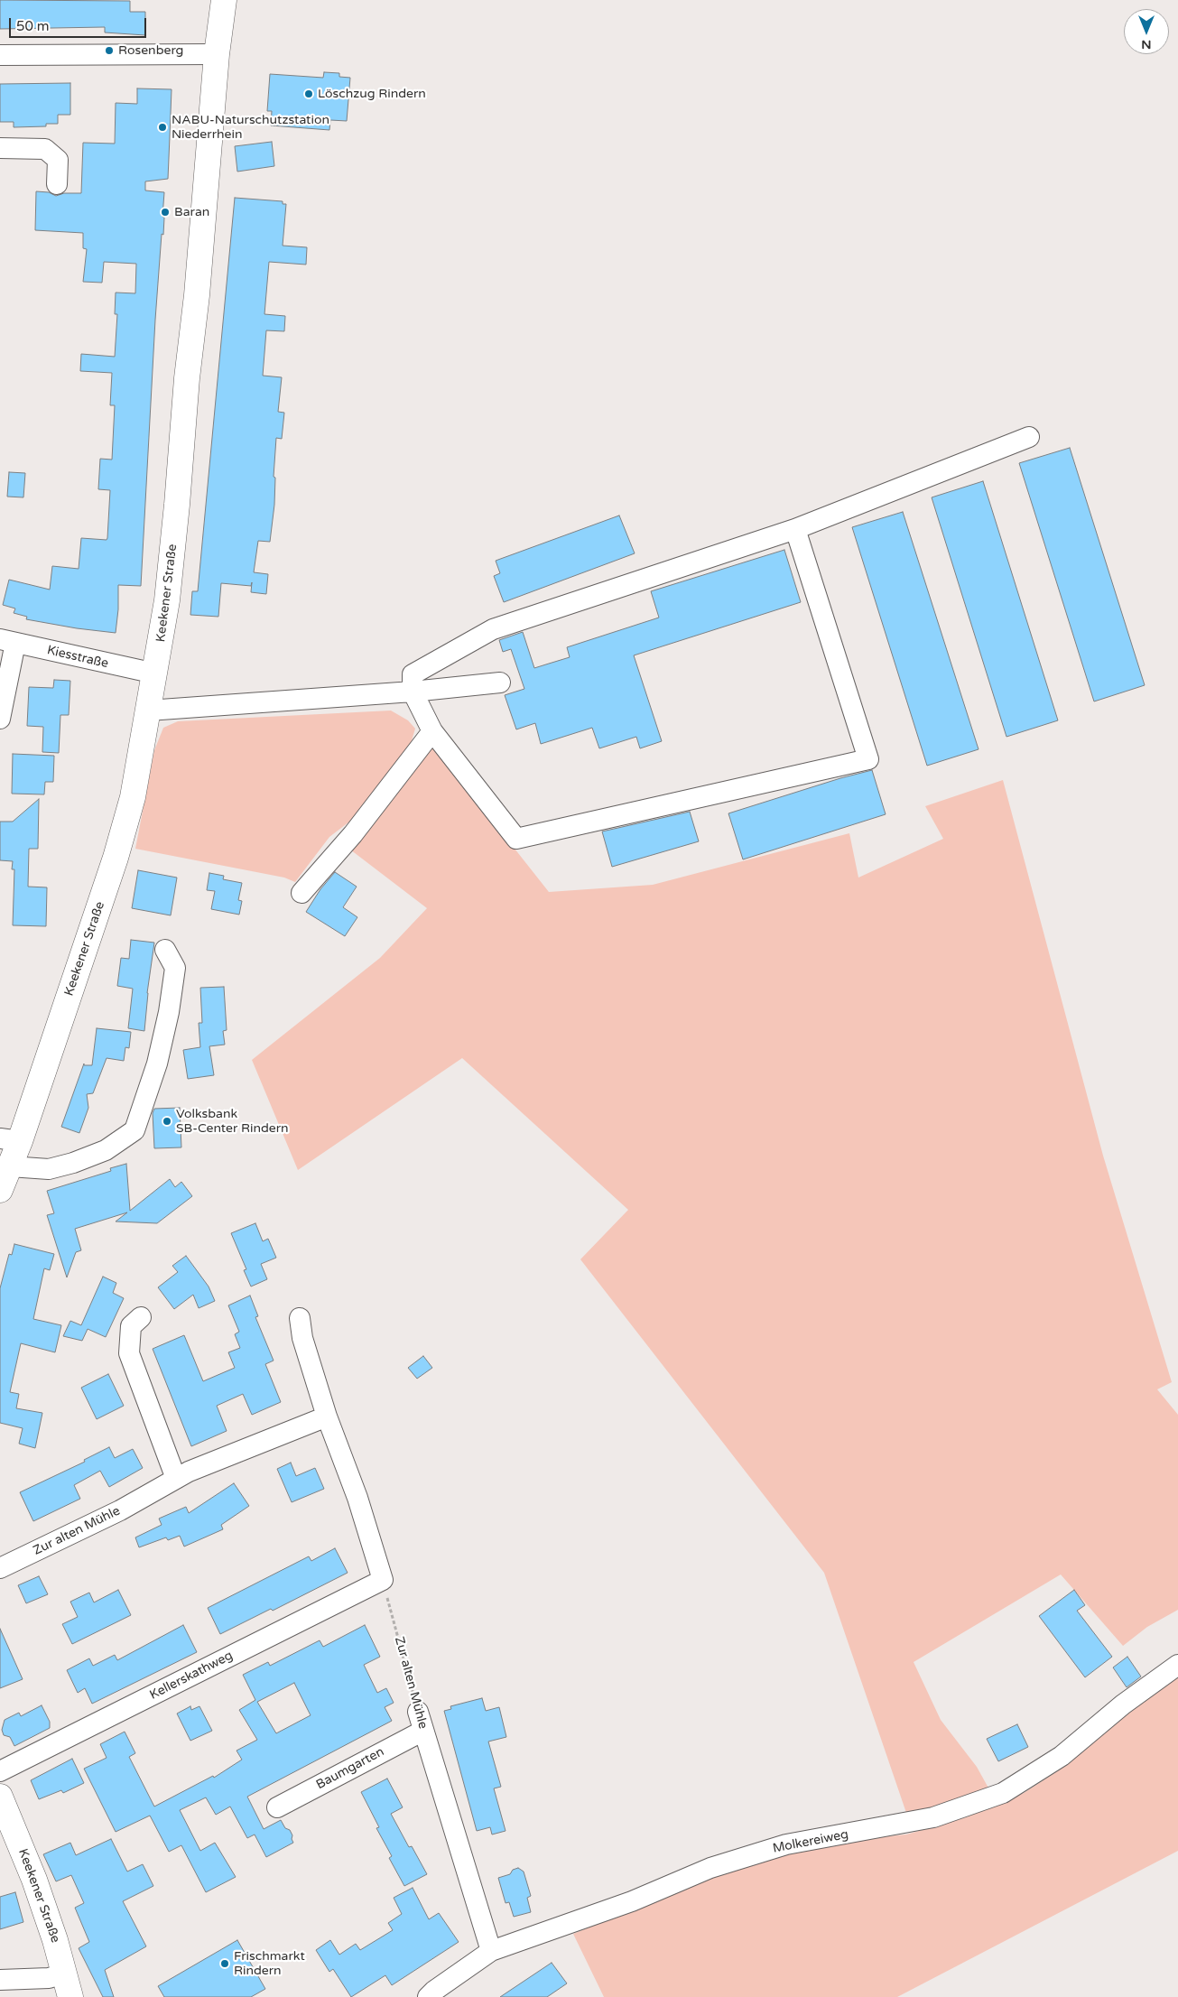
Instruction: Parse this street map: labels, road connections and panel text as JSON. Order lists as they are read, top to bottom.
{
  "streets": {
    "main road": ["Keekener Straße"],
    "street": [
      "Kiesstraße",
      "Zur alten Mühle",
      "Kellerskathweg",
      "Baumgarten",
      "Molkereiweg"
    ]
  },
  "crossings": [
    ["Keekener Straße", "Kiesstraße"],
    ["Zur alten Mühle", "Kellerskathweg"],
    ["Zur alten Mühle", "Baumgarten"],
    ["Zur alten Mühle", "Molkereiweg"]
  ],
  "places": [
    "Rosenberg",
    "Löschzug Rindern",
    "NABU-Naturschutzstation Niederrhein",
    "Baran",
    "Volksbank SB-Center Rindern",
    "Frischmarkt Rindern"
  ],
  "scale_bar": "50 m",
  "north": "bottom"
}
